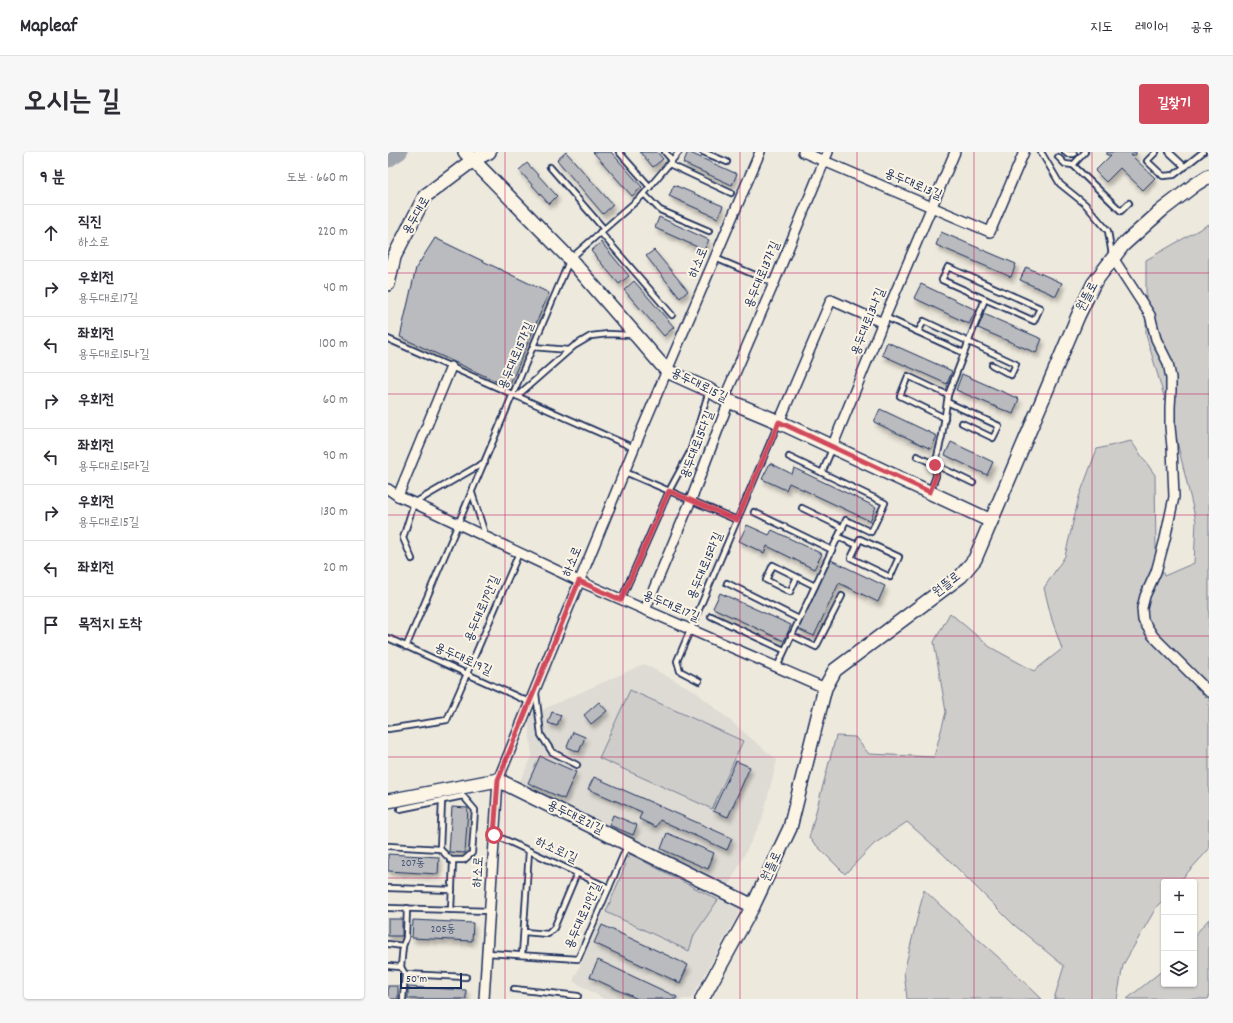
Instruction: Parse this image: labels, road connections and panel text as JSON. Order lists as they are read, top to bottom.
{
  "streets": {
    "street": [
      "용두대로13길",
      "용두대로",
      "하소로",
      "용두대로13가길",
      "원뜰로",
      "용두대로13나길",
      "용두대로15길",
      "용두대로15다길",
      "용두대로17길",
      "용두대로21길"
    ],
    "lane": [
      "용두대로15가길",
      "용두대로15라길",
      "용두대로17안길",
      "용두대로19길",
      "하소로1길",
      "용두대로21안길"
    ]
  },
  "crossings": [
    ["용두대로13길", "용두대로13가길"],
    ["용두대로13길", "용두대로13나길"],
    ["용두대로", "용두대로15길"],
    ["하소로", "용두대로15길"],
    ["하소로", "용두대로17길"],
    ["하소로", "용두대로19길"],
    ["하소로", "용두대로21길"],
    ["하소로", "하소로1길"],
    ["하소로", "용두대로21안길"],
    ["용두대로13가길", "용두대로15길"],
    ["용두대로13가길", "용두대로15다길"],
    ["원뜰로", "용두대로15길"],
    ["원뜰로", "용두대로17길"],
    ["원뜰로", "용두대로21길"],
    ["용두대로13나길", "용두대로15길"],
    ["용두대로15가길", "용두대로15길"],
    ["용두대로15가길", "용두대로17길"],
    ["용두대로15가길", "용두대로19길"],
    ["용두대로15길", "용두대로15다길"],
    ["용두대로15길", "용두대로15라길"],
    ["용두대로15다길", "용두대로17길"],
    ["용두대로15라길", "용두대로17길"],
    ["용두대로17길", "용두대로17안길"],
    ["용두대로17안길", "용두대로19길"],
    ["용두대로21길", "용두대로21안길"],
    ["하소로1길", "용두대로21안길"]
  ],
  "house_numbers": ["207동", "205동"],
  "scale_bar": "50 m",
  "page": {
    "header": "Mapleaf",
    "nav": ["지도", "레이어", "공유"],
    "title": "오시는 길",
    "buttons": "길찾기",
    "heading": ["9 분", "도보 · 660 m"],
    "list": [
      ["직진", "하소로", "220 m"],
      ["우회전", "용두대로17길", "40 m"],
      ["좌회전", "용두대로15나길", "100 m"],
      ["우회전", "60 m"],
      ["좌회전", "용두대로15라길", "90 m"],
      ["우회전", "용두대로15길", "130 m"],
      ["좌회전", "20 m"],
      "목적지 도착"
    ],
    "map_buttons": ["+", "−"],
    "scale": "50 m"
  }
}
